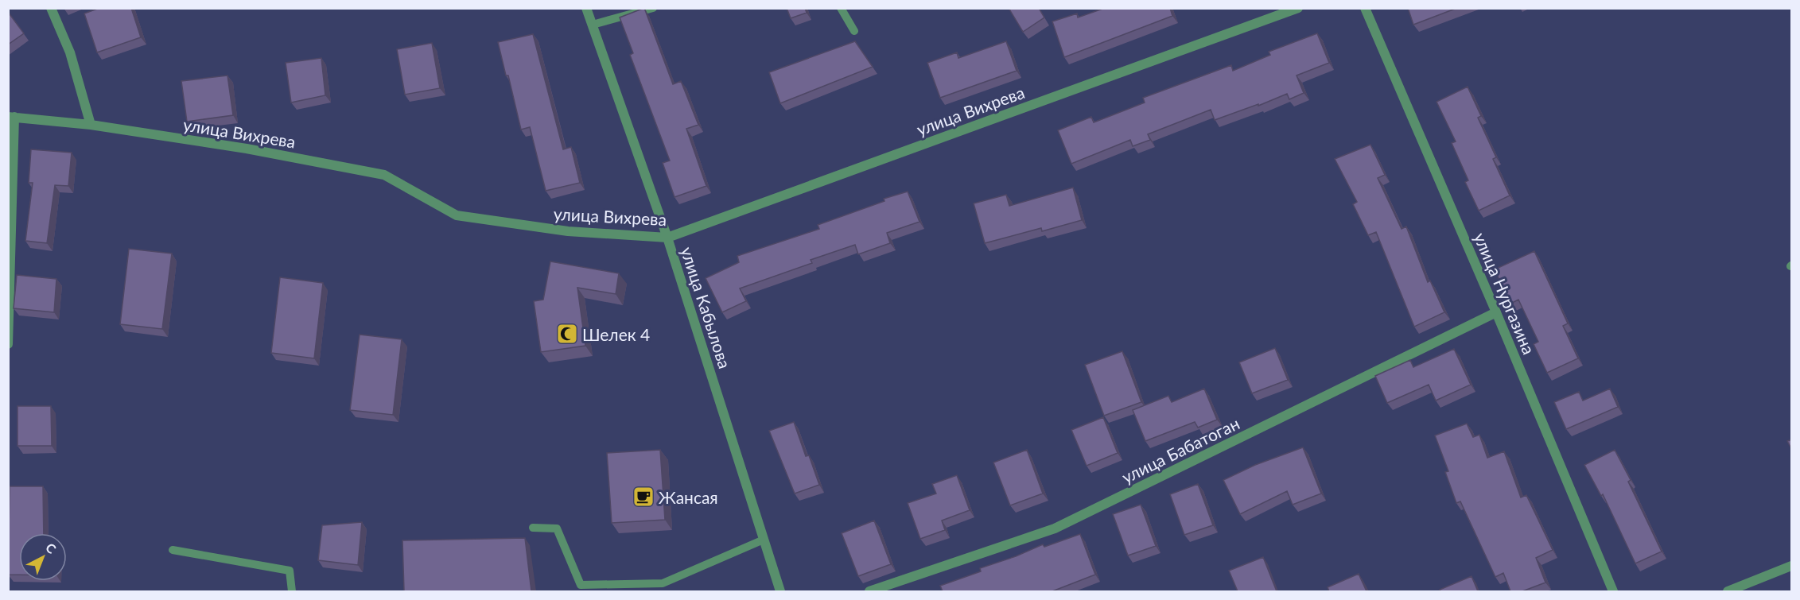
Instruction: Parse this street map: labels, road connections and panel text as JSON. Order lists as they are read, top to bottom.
{
  "streets": {
    "street": [
      "улица Вихрева",
      "улица Нургазина",
      "улица Кабылова",
      "улица Бабатоган"
    ]
  },
  "crossings": [
    ["улица Вихрева", "улица Кабылова"],
    ["улица Нургазина", "улица Бабатоган"]
  ],
  "places": {
    "mosque": ["Шелек 4"],
    "cafe": ["Жансая"]
  },
  "north": "top right"
}
